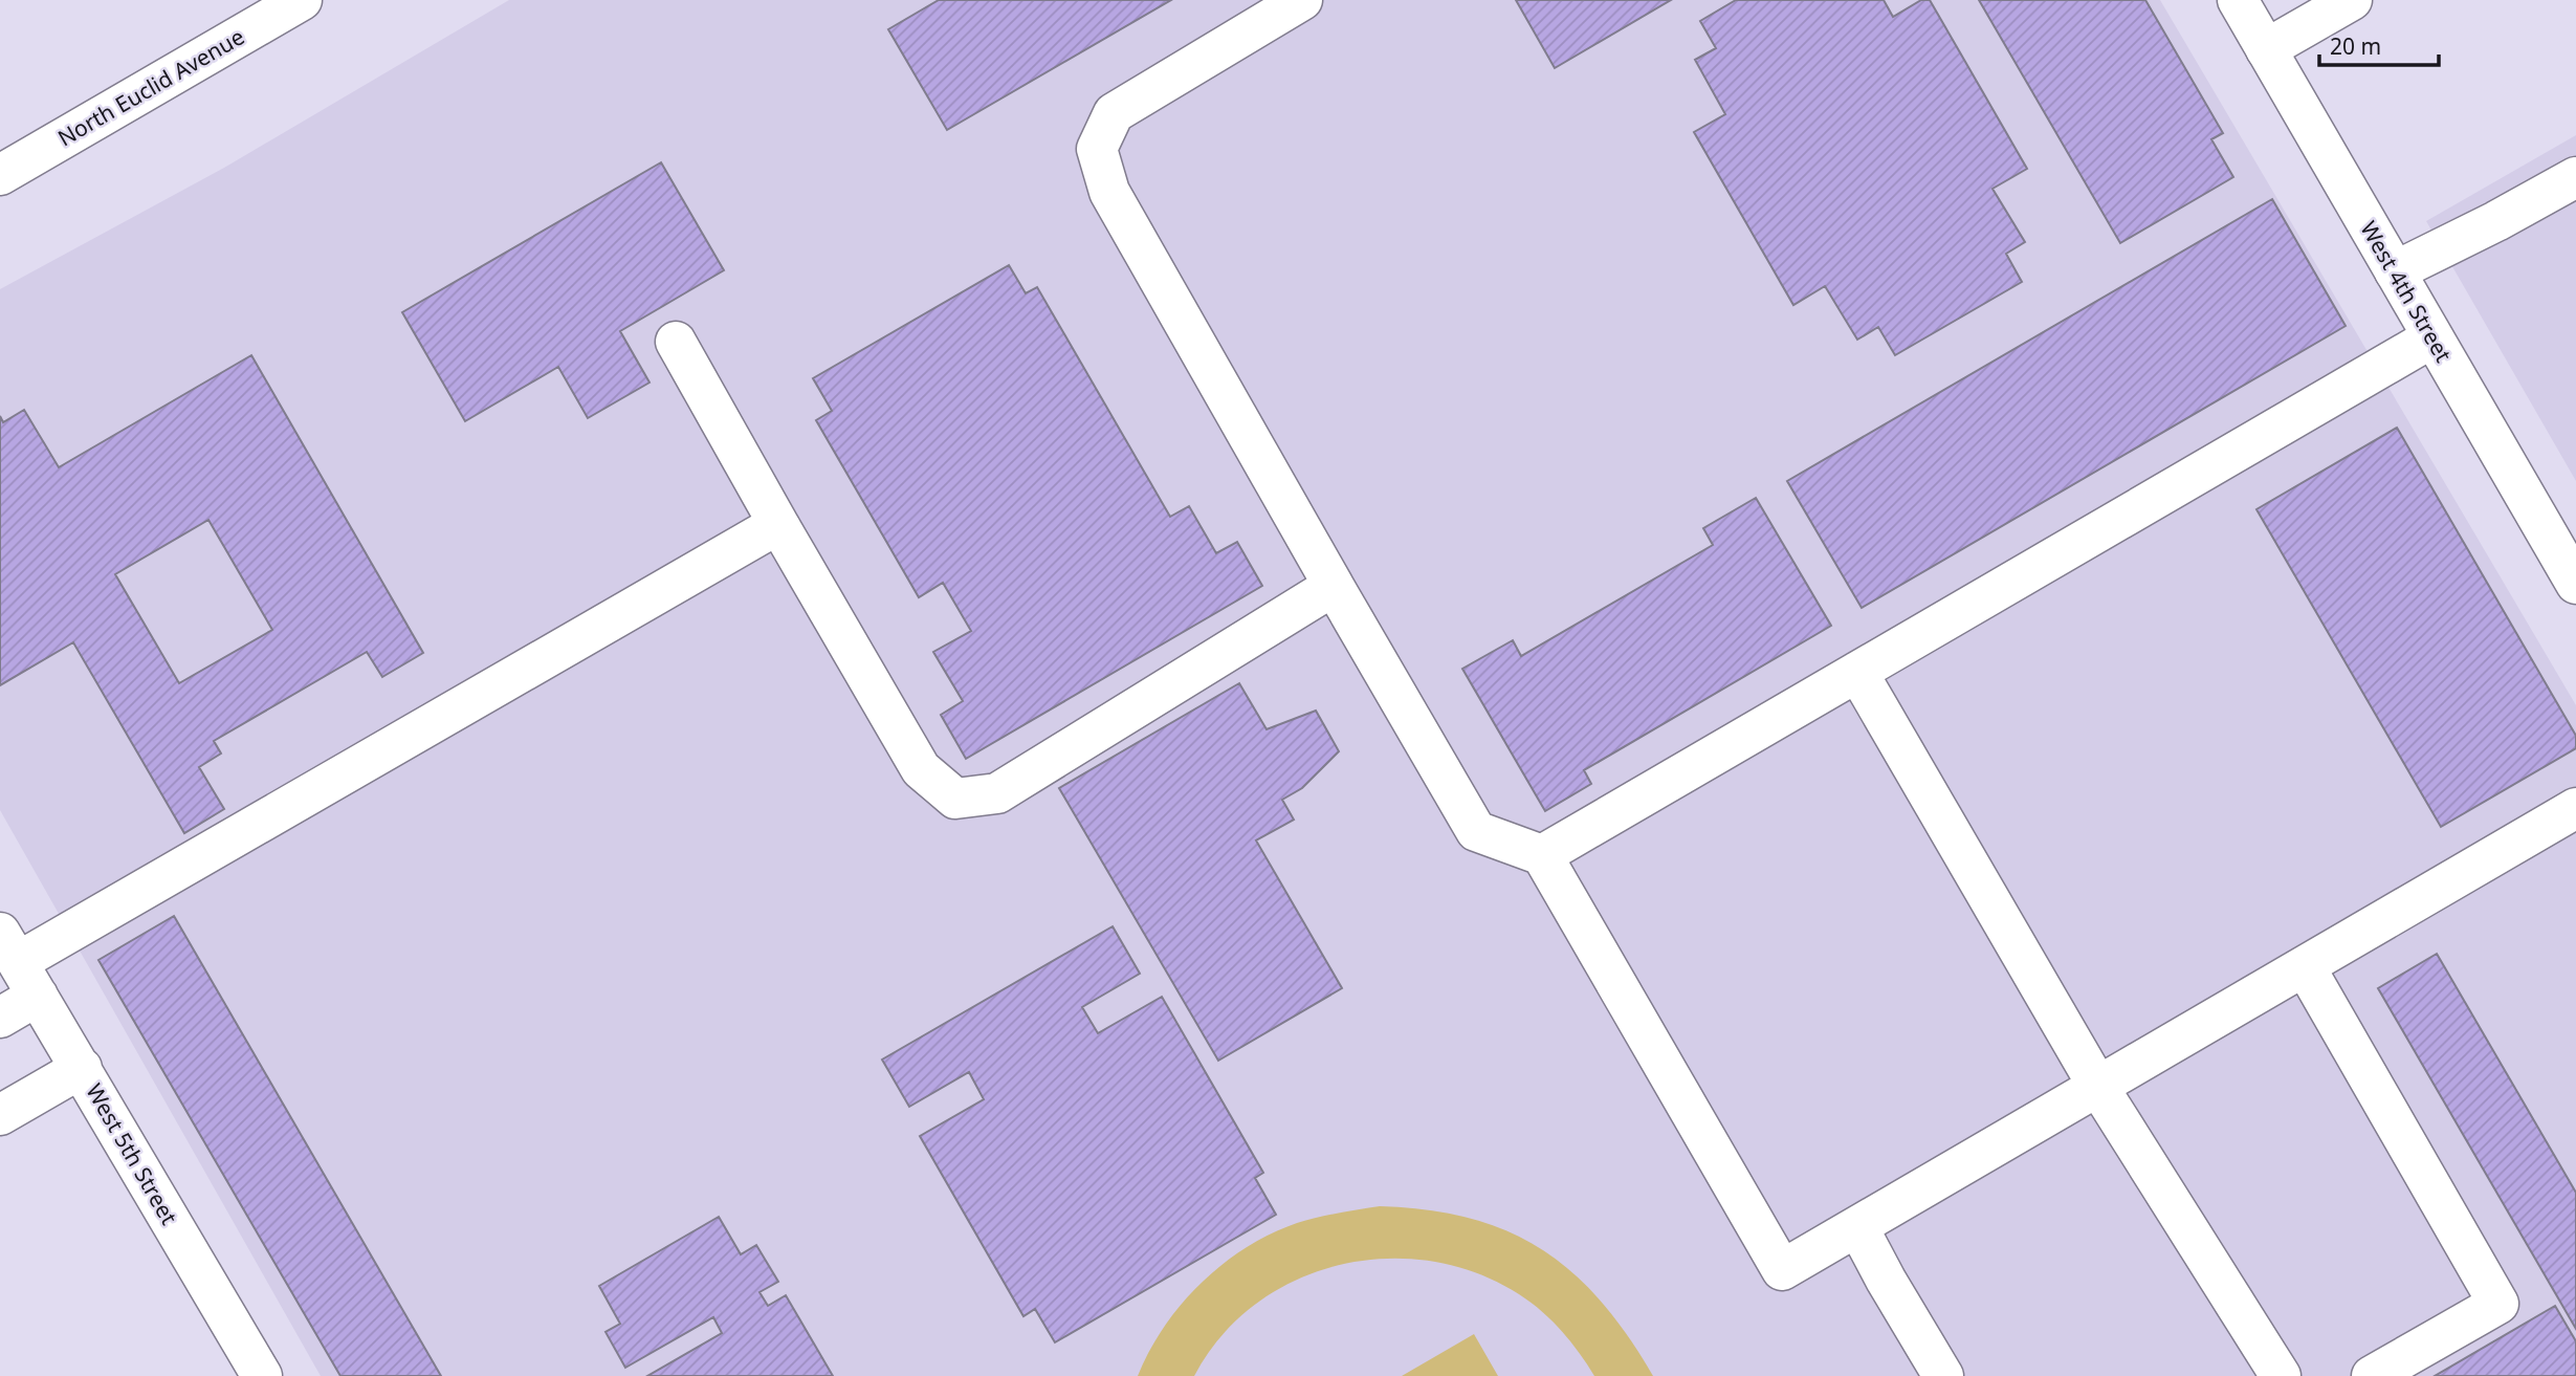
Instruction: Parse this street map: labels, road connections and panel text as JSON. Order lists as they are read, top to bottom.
{
  "streets": {
    "main road": ["North Euclid Avenue", "West 4th Street", "West 5th Street"]
  },
  "scale_bar": "20 m"
}
